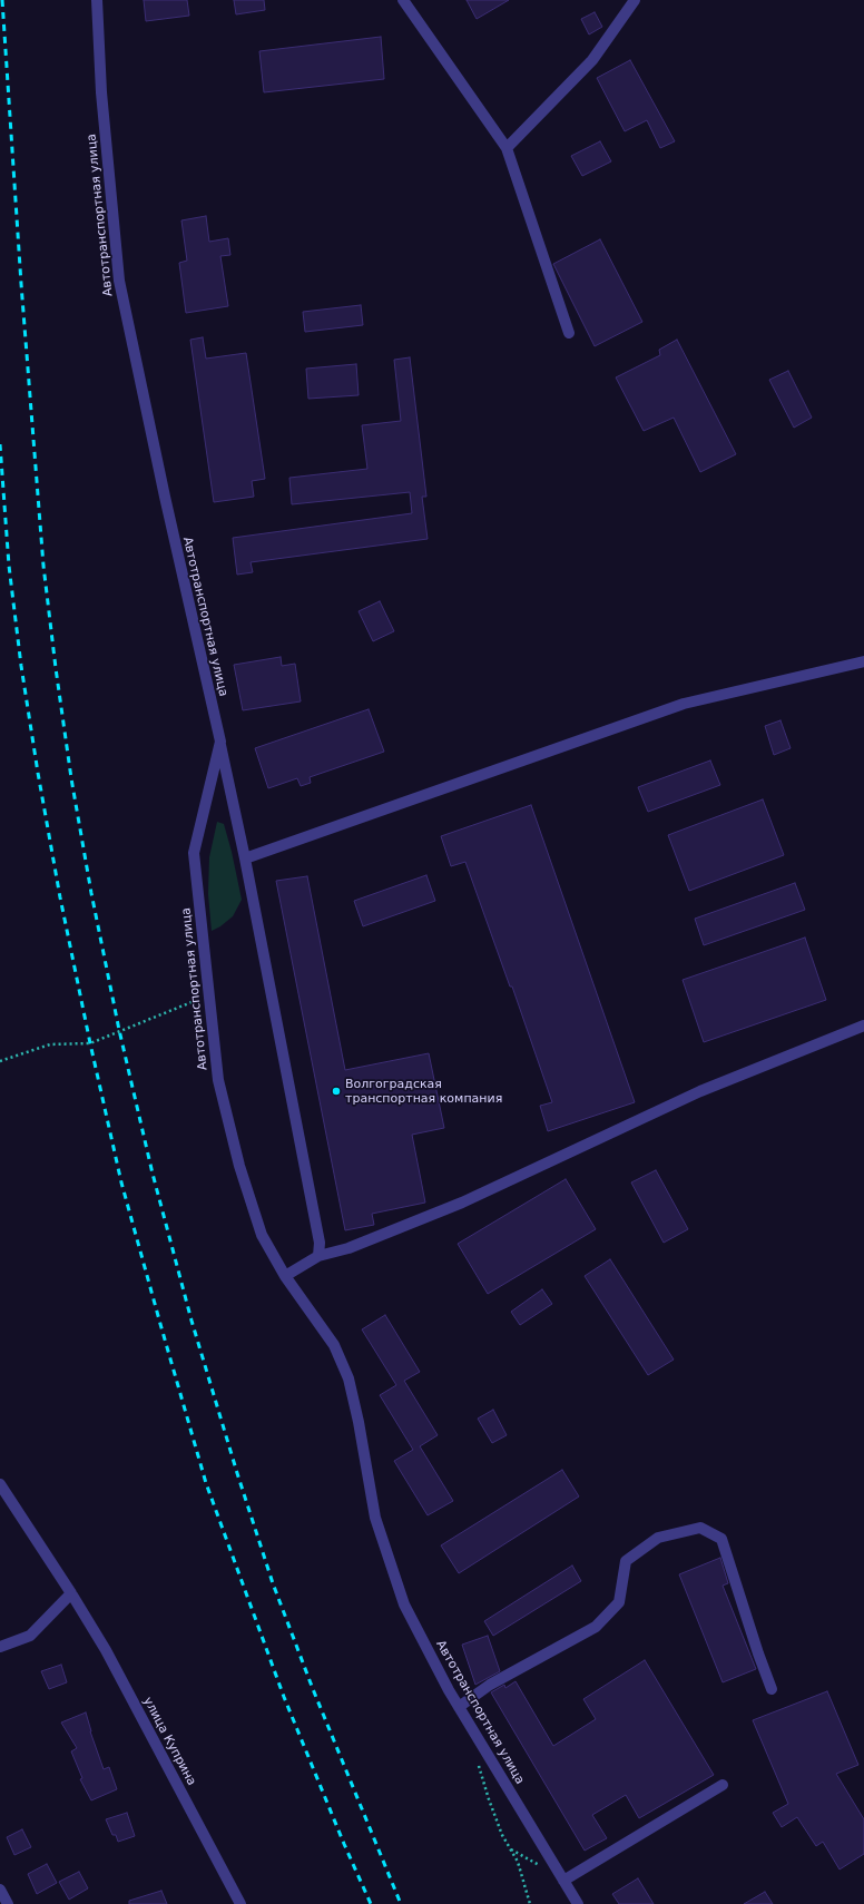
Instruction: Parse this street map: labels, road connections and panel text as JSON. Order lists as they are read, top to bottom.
{
  "streets": {
    "street": ["Автотранспортная улица", "улица Куприна"]
  },
  "places": ["Волгоградская транспортная компания"]
}
